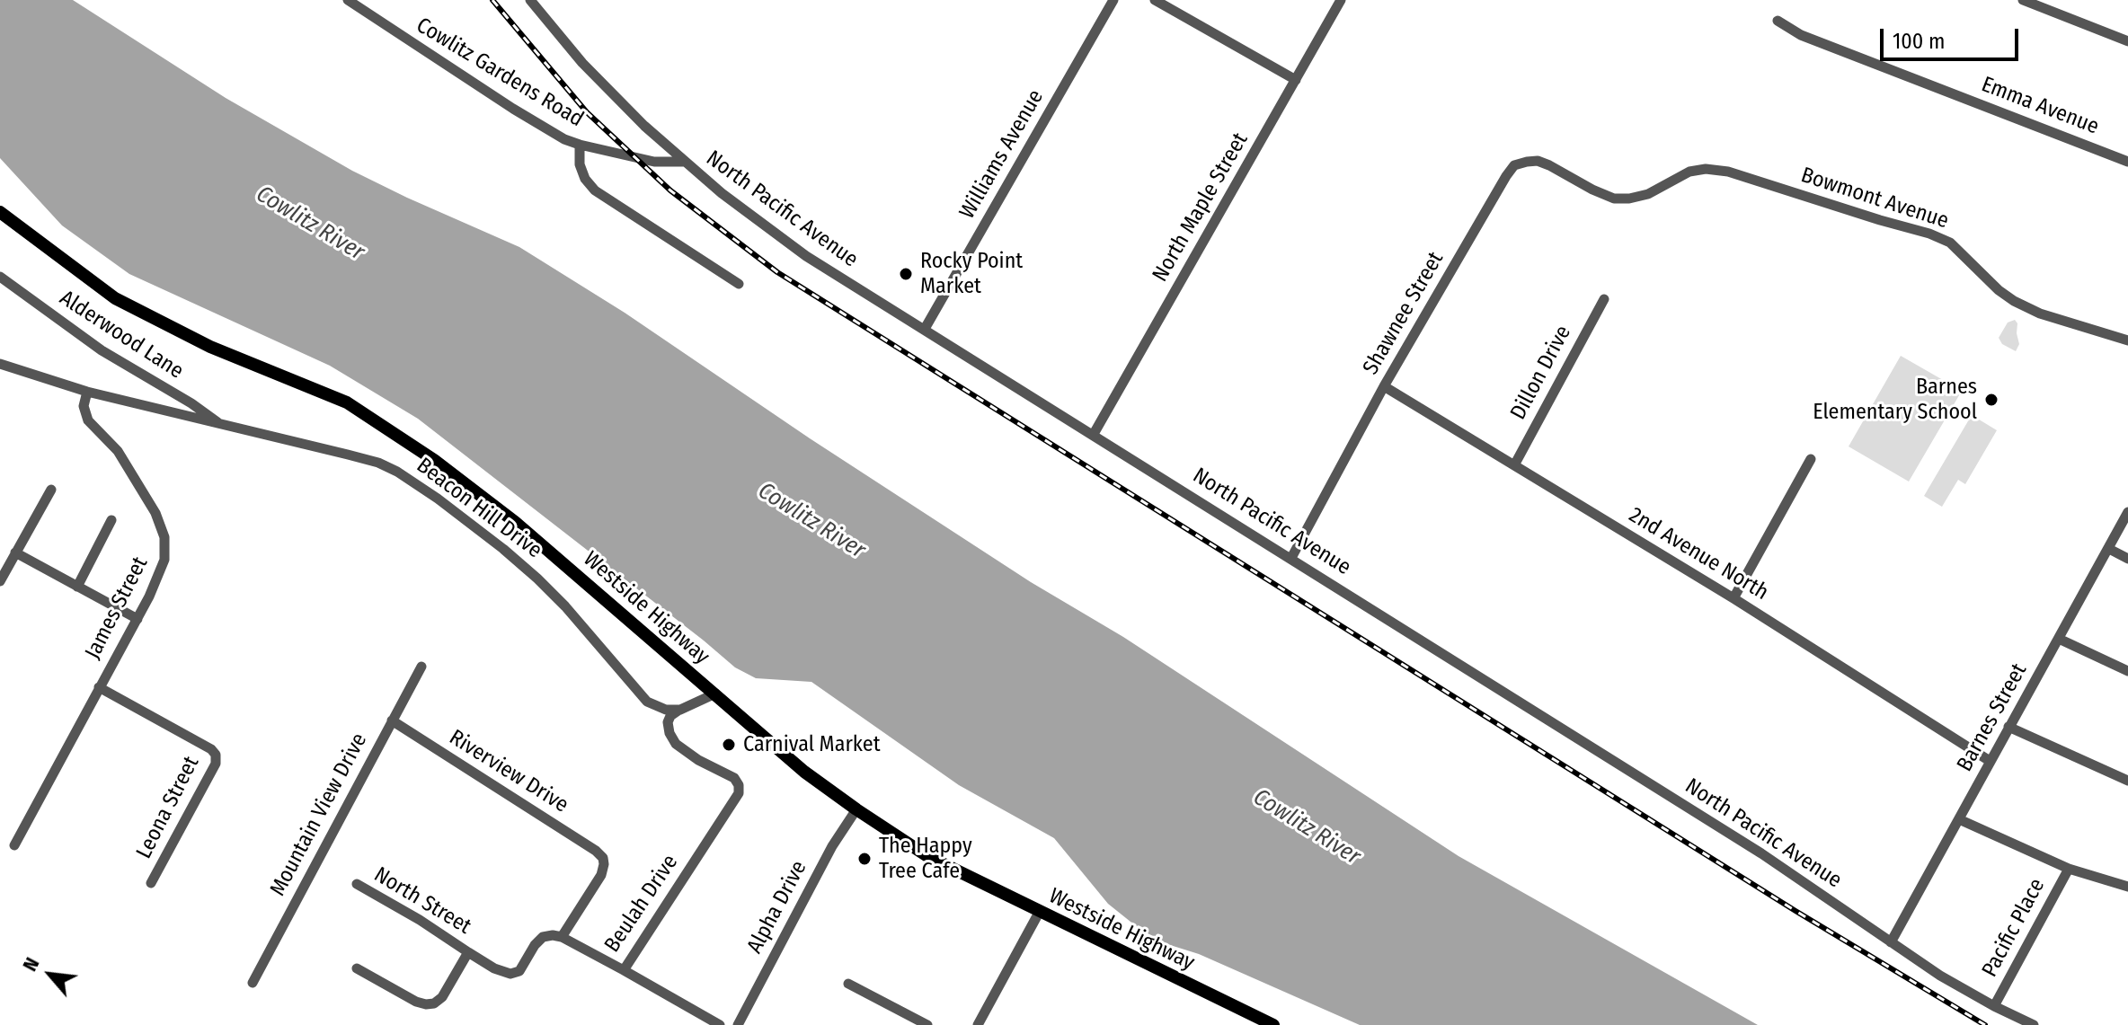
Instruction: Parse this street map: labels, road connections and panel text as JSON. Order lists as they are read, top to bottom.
{
  "streets": {
    "main road": ["Westside Highway"],
    "street": [
      "Cowlitz Gardens Road",
      "Emma Avenue",
      "Williams Avenue",
      "Bowmont Avenue",
      "North Maple Street",
      "North Pacific Avenue",
      "Shawnee Street",
      "Alderwood Lane",
      "Dillon Drive",
      "Beacon Hill Drive",
      "2nd Avenue North",
      "James Street",
      "Barnes Street",
      "Riverview Drive",
      "Leona Street",
      "Mountain View Drive",
      "North Street",
      "Beulah Drive",
      "Alpha Drive",
      "Pacific Place"
    ]
  },
  "crossings": [
    ["Cowlitz Gardens Road", "North Pacific Avenue"],
    ["Williams Avenue", "North Pacific Avenue"],
    ["Bowmont Avenue", "Shawnee Street"],
    ["North Maple Street", "North Pacific Avenue"],
    ["North Pacific Avenue", "Shawnee Street"],
    ["North Pacific Avenue", "Barnes Street"],
    ["North Pacific Avenue", "Pacific Place"],
    ["Shawnee Street", "2nd Avenue North"],
    ["Alderwood Lane", "Beacon Hill Drive"],
    ["Dillon Drive", "2nd Avenue North"],
    ["Beacon Hill Drive", "James Street"],
    ["Beacon Hill Drive", "Beulah Drive"],
    ["2nd Avenue North", "Barnes Street"],
    ["James Street", "Leona Street"],
    ["Westside Highway", "Alpha Drive"],
    ["Riverview Drive", "Mountain View Drive"],
    ["Riverview Drive", "Beulah Drive"]
  ],
  "water": ["Cowlitz River"],
  "places": [
    "Rocky Point Market",
    "Barnes Elementary School",
    "Carnival Market",
    "The Happy Tree Cafe"
  ],
  "scale_bar": "100 m",
  "north": "top left"
}
